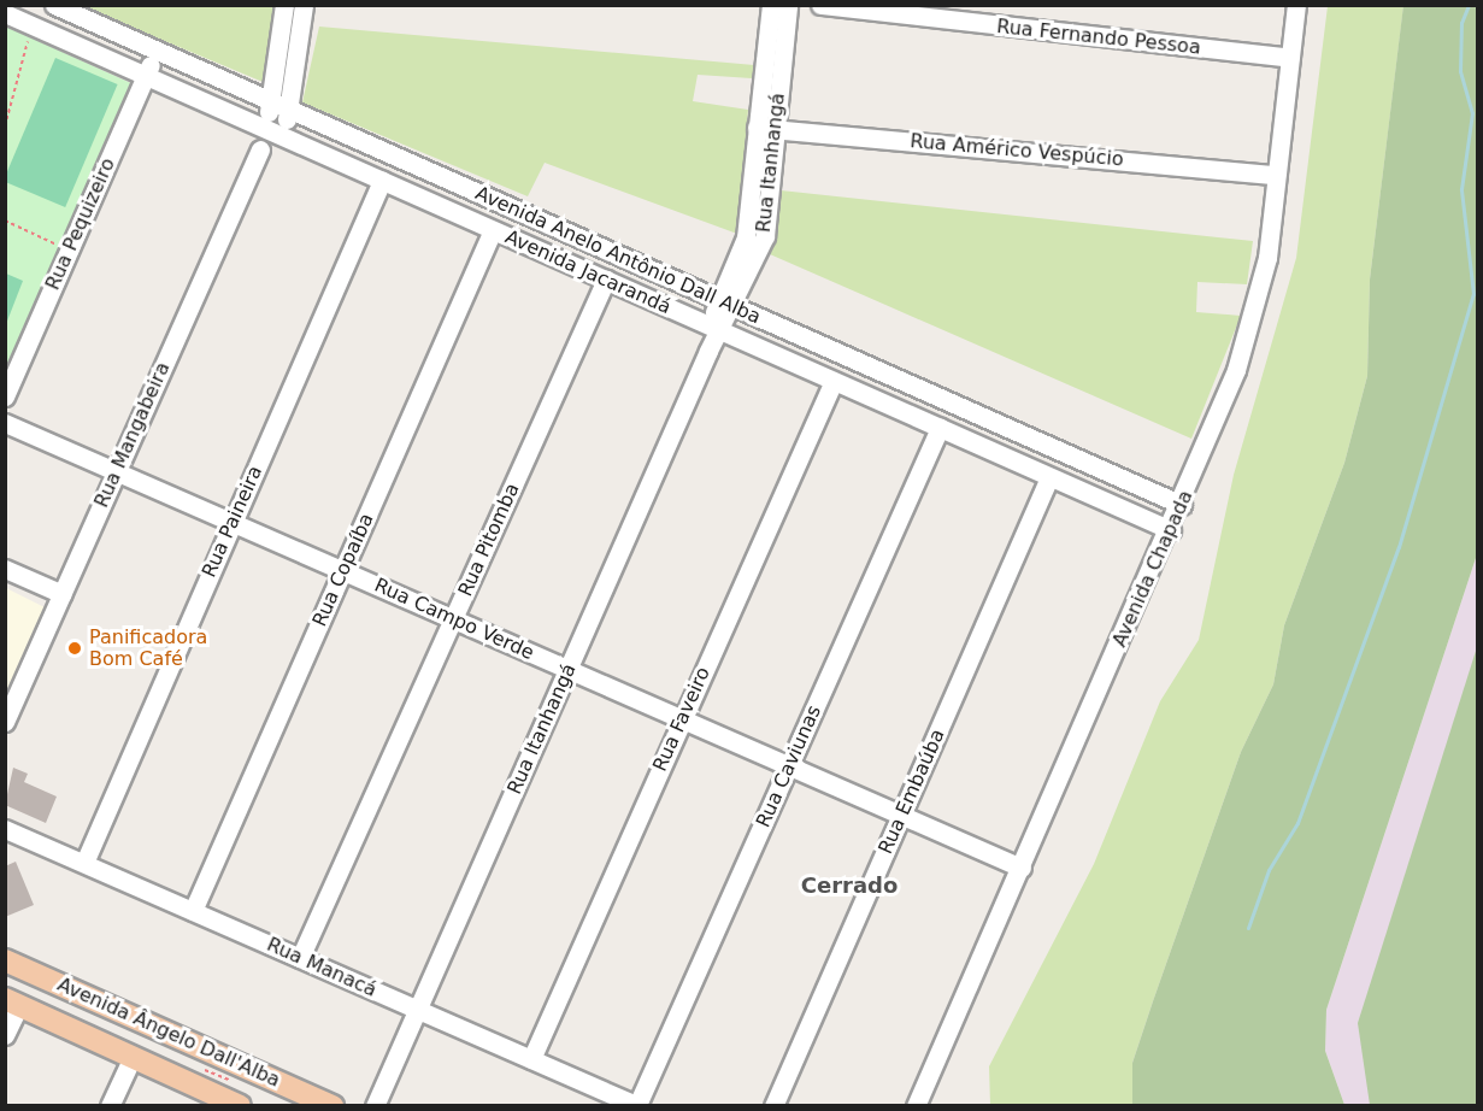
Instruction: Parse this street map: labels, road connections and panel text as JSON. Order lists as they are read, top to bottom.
{
  "streets": {
    "main road": ["Avenida Ângelo Dall'Alba"],
    "street": [
      "Rua Fernando Pessoa",
      "Rua Américo Vespúcio",
      "Rua Itanhangá",
      "Rua Pequizeiro",
      "Avenida Anelo Antônio Dall Alba",
      "Avenida Jacarandá",
      "Rua Mangabeira",
      "Rua Paineira",
      "Rua Pitomba",
      "Avenida Chapada",
      "Rua Copaíba",
      "Rua Campo Verde",
      "Rua Faveiro",
      "Rua Caviunas",
      "Rua Embaúba",
      "Rua Manacá"
    ]
  },
  "crossings": [
    ["Rua Fernando Pessoa", "Avenida Chapada"],
    ["Rua Américo Vespúcio", "Rua Itanhangá"],
    ["Rua Américo Vespúcio", "Avenida Chapada"],
    ["Rua Itanhangá", "Avenida Anelo Antônio Dall Alba"],
    ["Rua Itanhangá", "Avenida Jacarandá"],
    ["Rua Itanhangá", "Rua Campo Verde"],
    ["Rua Itanhangá", "Rua Manacá"],
    ["Rua Pequizeiro", "Avenida Anelo Antônio Dall Alba"],
    ["Rua Pequizeiro", "Avenida Jacarandá"],
    ["Avenida Anelo Antônio Dall Alba", "Avenida Chapada"],
    ["Avenida Jacarandá", "Rua Mangabeira"],
    ["Avenida Jacarandá", "Rua Paineira"],
    ["Avenida Jacarandá", "Rua Pitomba"],
    ["Avenida Jacarandá", "Avenida Chapada"],
    ["Avenida Jacarandá", "Rua Copaíba"],
    ["Avenida Jacarandá", "Rua Faveiro"],
    ["Avenida Jacarandá", "Rua Caviunas"],
    ["Avenida Jacarandá", "Rua Embaúba"],
    ["Rua Mangabeira", "Rua Campo Verde"],
    ["Rua Paineira", "Rua Campo Verde"],
    ["Rua Paineira", "Rua Manacá"],
    ["Rua Pitomba", "Rua Campo Verde"],
    ["Rua Pitomba", "Rua Manacá"],
    ["Avenida Chapada", "Rua Campo Verde"],
    ["Rua Copaíba", "Rua Campo Verde"],
    ["Rua Copaíba", "Rua Manacá"],
    ["Rua Campo Verde", "Rua Faveiro"],
    ["Rua Campo Verde", "Rua Caviunas"],
    ["Rua Campo Verde", "Rua Embaúba"],
    ["Rua Faveiro", "Rua Manacá"],
    ["Rua Caviunas", "Rua Manacá"]
  ],
  "districts": ["Cerrado"],
  "places": ["Panificadora Bom Café"]
}
